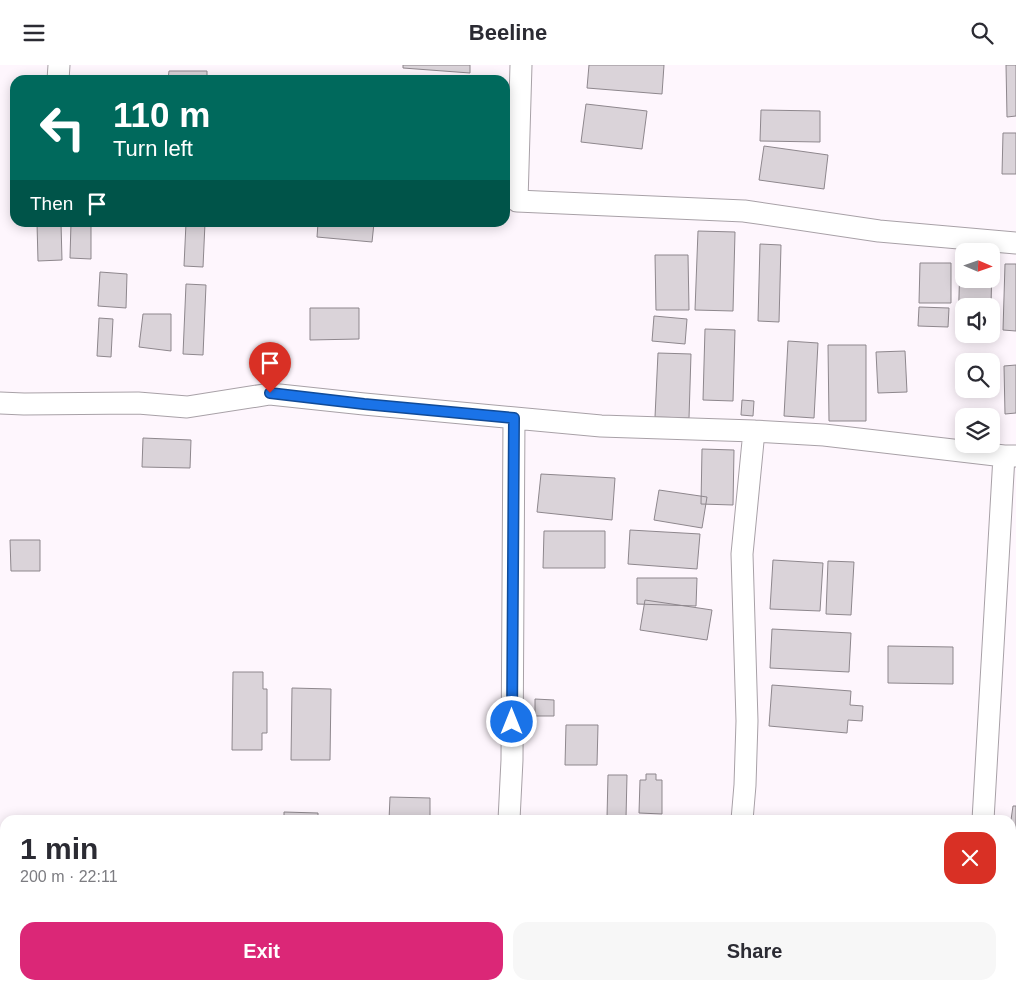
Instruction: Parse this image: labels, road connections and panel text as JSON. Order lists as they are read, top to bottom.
{
  "north": "right",
  "page": {
    "header": "Beeline",
    "turn": ["110 m", "Turn left"],
    "then": "Then",
    "heading": ["1 min", "200 m · 22:11"],
    "buttons": ["Exit", "Share"]
  }
}
